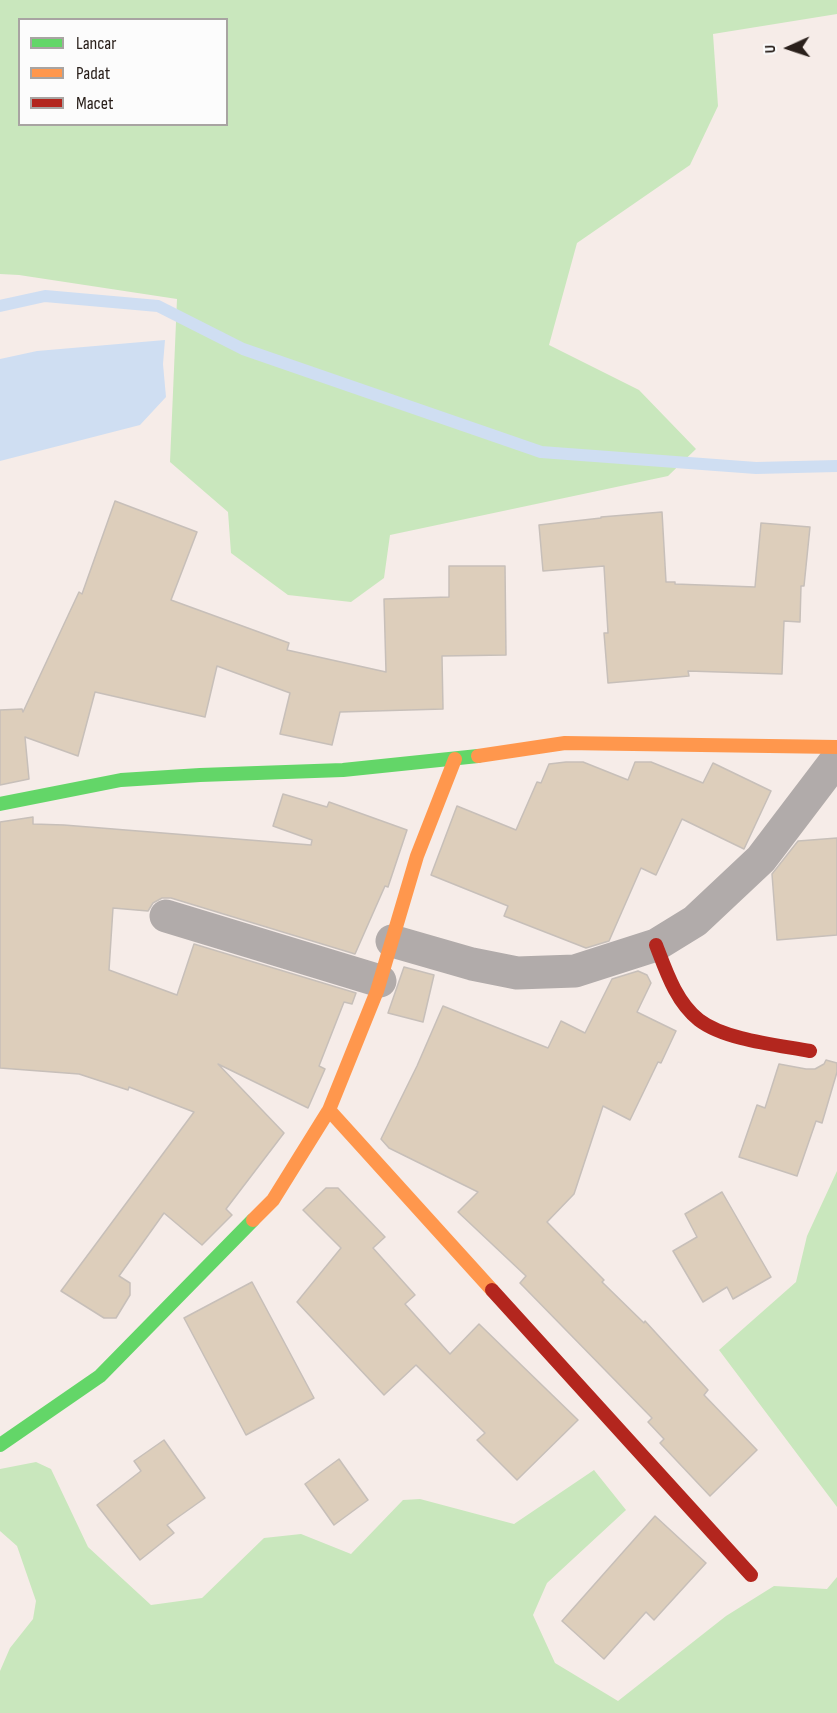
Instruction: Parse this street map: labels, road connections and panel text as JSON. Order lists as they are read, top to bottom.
{
  "legend": ["Lancar", "Padat", "Macet"],
  "north": "left"
}
